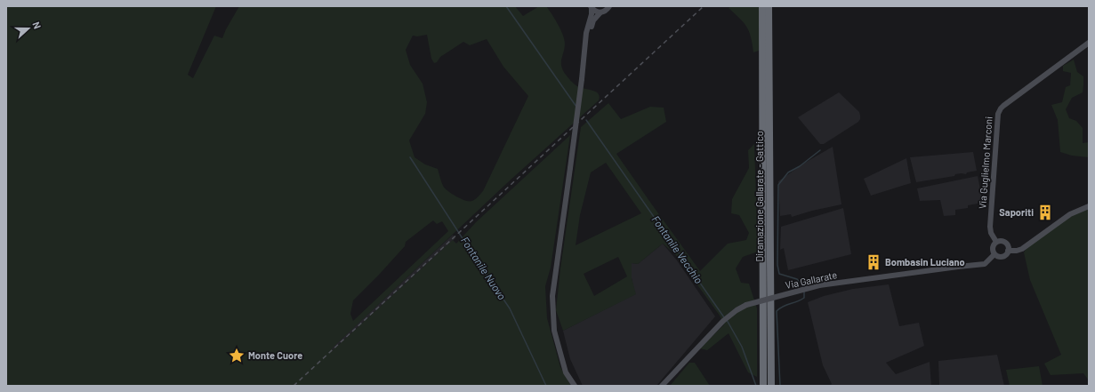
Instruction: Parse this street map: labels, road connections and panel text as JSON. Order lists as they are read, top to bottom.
{
  "streets": {
    "highway": ["Diramazione Gallarate - Gattico"],
    "street": ["Via Guglielmo Marconi", "Via Gallarate"]
  },
  "crossings": [
    ["Via Guglielmo Marconi", "Via Gallarate"]
  ],
  "water": ["Fontanile Vecchio", "Fontanile Nuovo"],
  "places": {
    "building": ["Saporiti", "Bombasin Luciano"],
    "place": ["Monte Cuore"]
  },
  "north": "right"
}
